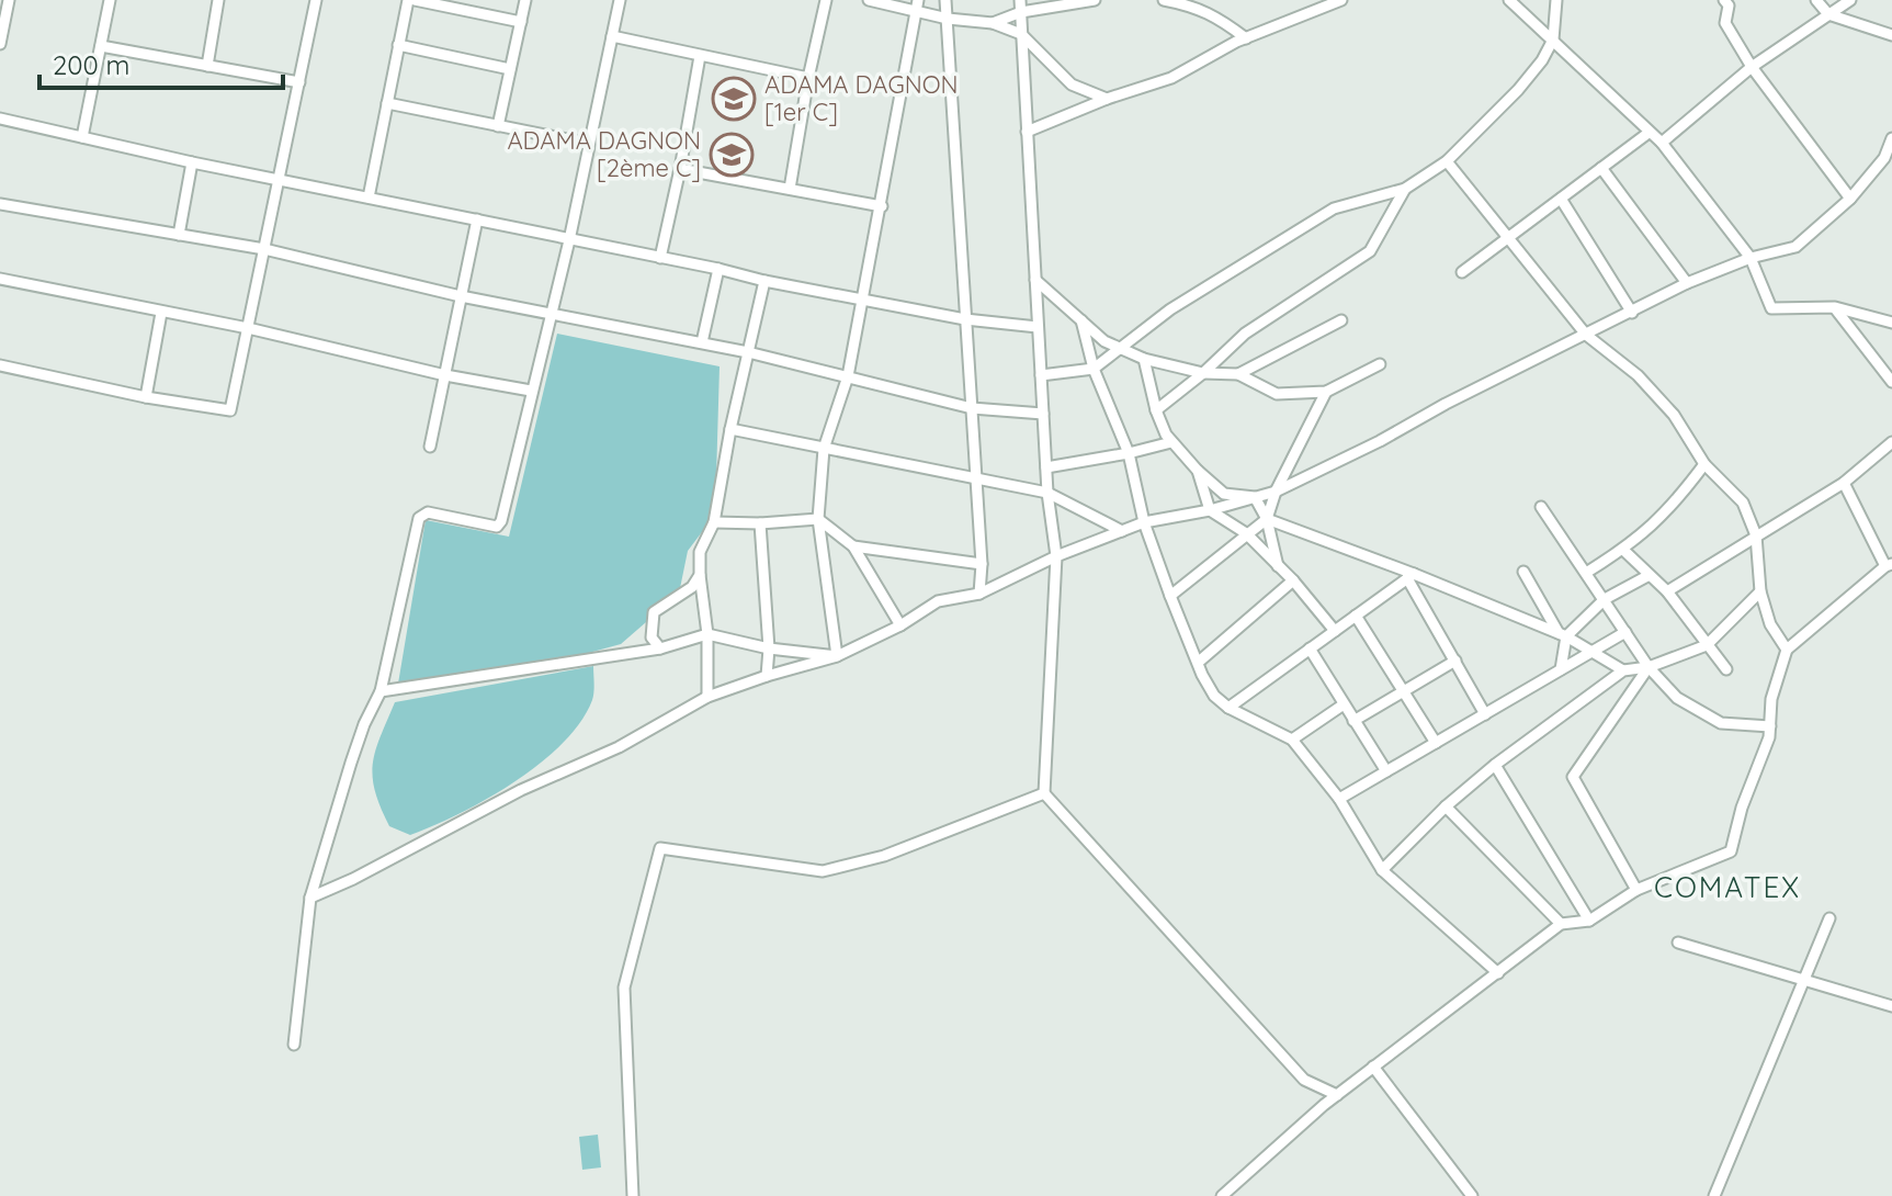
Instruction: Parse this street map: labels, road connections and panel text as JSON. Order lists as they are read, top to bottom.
{
  "districts": ["COMATEX"],
  "places": {
    "school or university": ["ADAMA DAGNON [1er C]", "ADAMA DAGNON [2ème C]"]
  },
  "scale_bar": "200 m"
}
